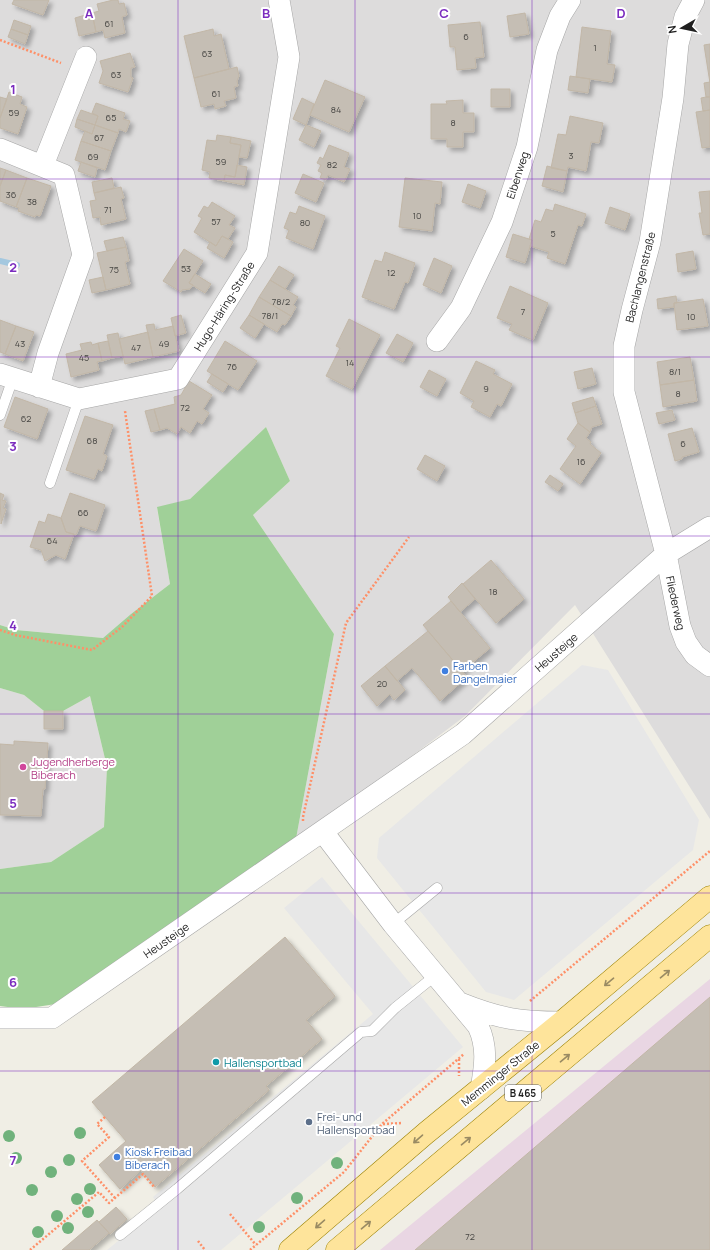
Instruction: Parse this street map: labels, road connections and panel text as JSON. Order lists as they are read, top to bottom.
{
  "streets": {
    "main road": ["Memminger Straße", "B 465"],
    "street": [
      "Eibenweg",
      "Bachlangenstraße",
      "Hugo-Häring-Straße",
      "Fliederweg",
      "Heusteige"
    ]
  },
  "crossings": [
    ["Bachlangenstraße", "Fliederweg"],
    ["Bachlangenstraße", "Heusteige"],
    ["Fliederweg", "Heusteige"]
  ],
  "places": [
    "Farben Dangelmaier",
    "Jugendherberge Biberach",
    "Hallensportbad",
    "Frei- und Hallensportbad",
    "Kiosk Freibad Biberach"
  ],
  "house_numbers": [
    "61",
    "6",
    "1",
    "63",
    "63",
    "61",
    "84",
    "59",
    "65",
    "8",
    "67",
    "3",
    "69",
    "59",
    "82",
    "36",
    "38",
    "71",
    "10",
    "57",
    "80",
    "5",
    "53",
    "75",
    "12",
    "78/2",
    "7",
    "78/1",
    "10",
    "43",
    "49",
    "47",
    "45",
    "14",
    "76",
    "8/1",
    "9",
    "8",
    "72",
    "62",
    "68",
    "6",
    "16",
    "66",
    "64",
    "18",
    "20",
    "72"
  ],
  "north": "left",
  "grid": {
    "columns": [
      "A",
      "B",
      "C",
      "D"
    ],
    "rows": [
      "1",
      "2",
      "3",
      "4",
      "5",
      "6",
      "7"
    ]
  }
}
